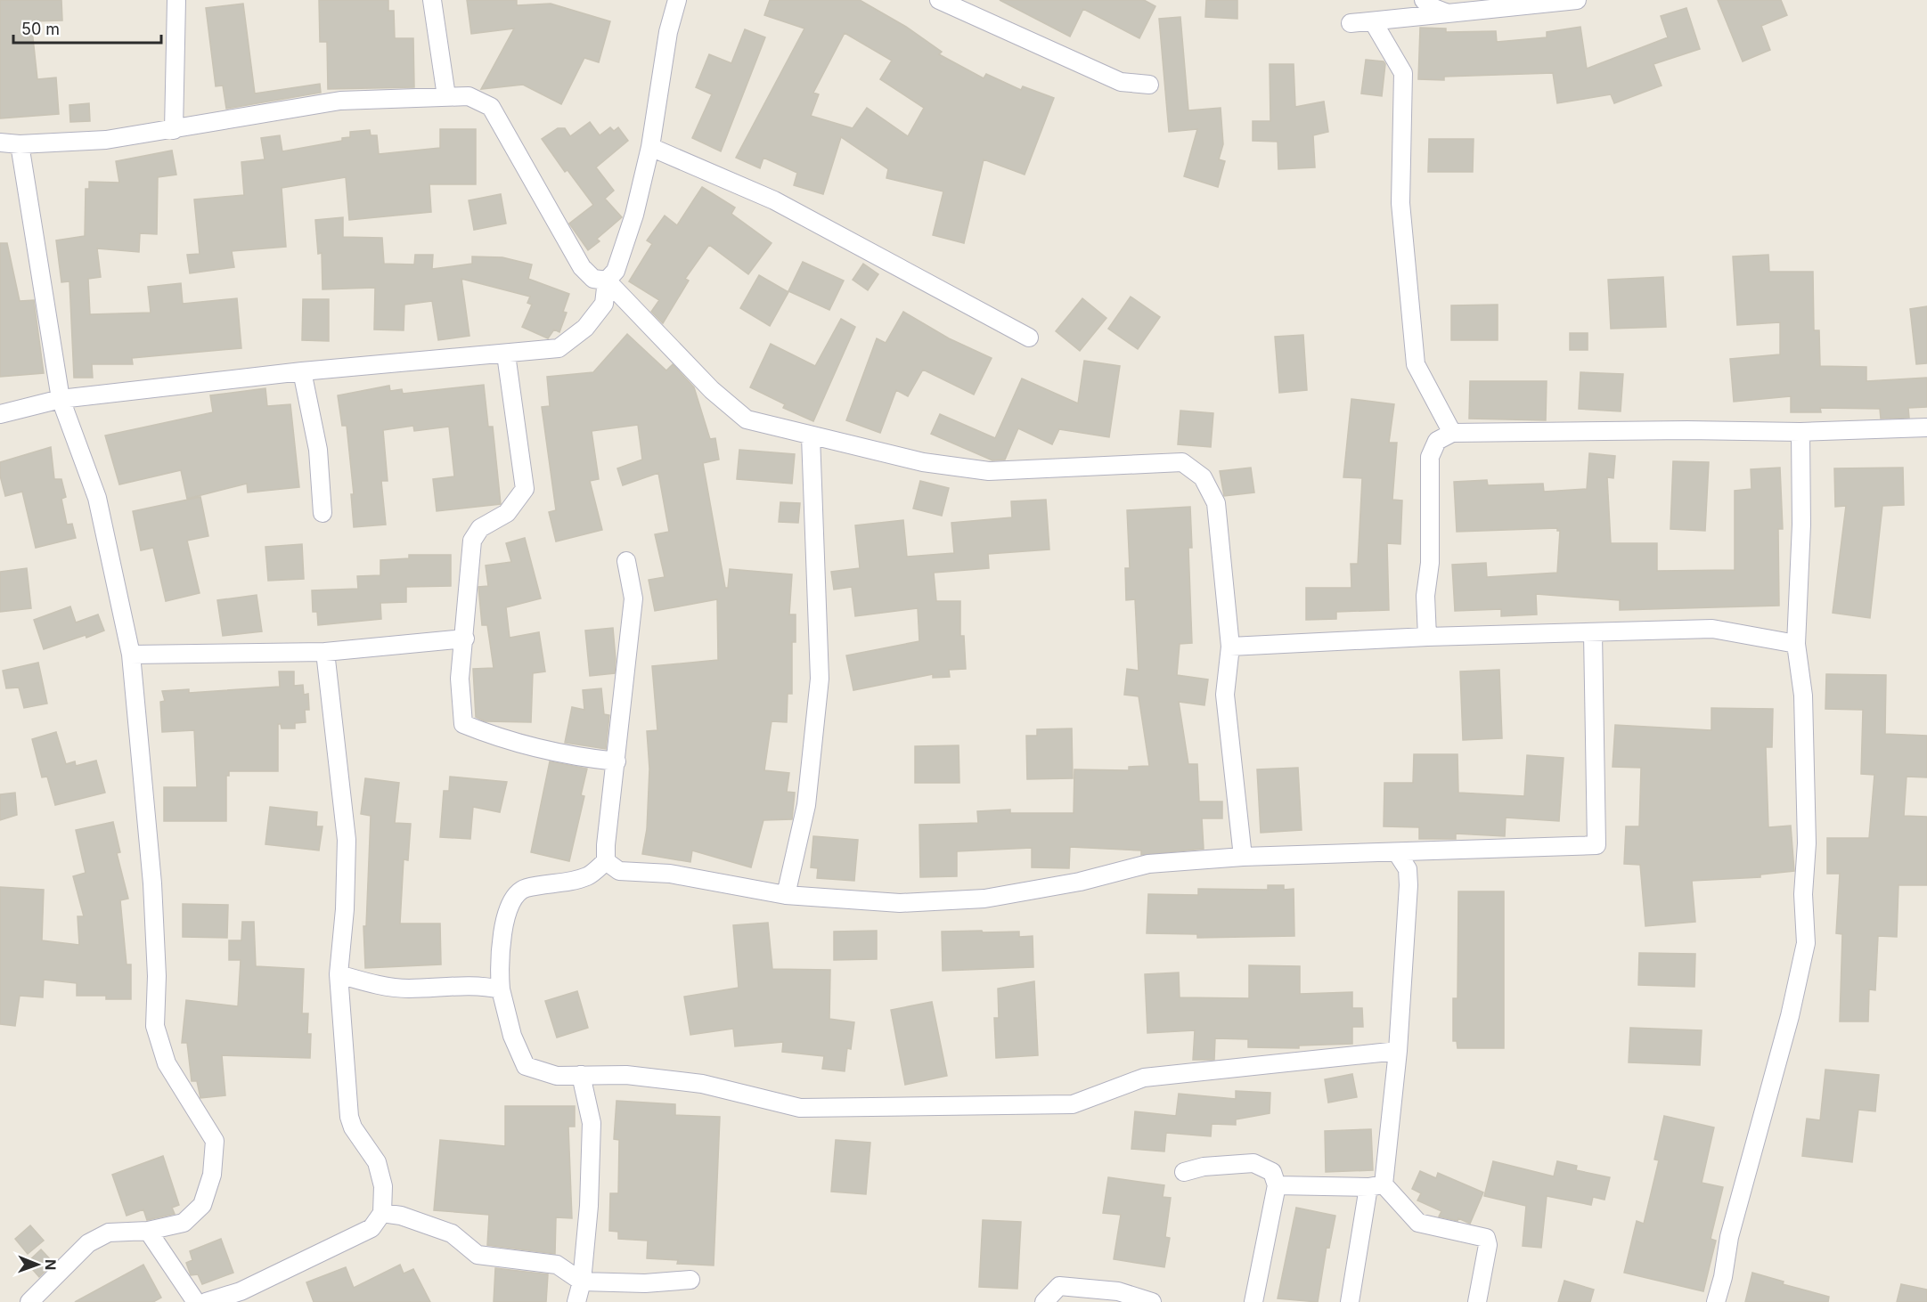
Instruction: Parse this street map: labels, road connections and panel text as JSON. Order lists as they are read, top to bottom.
{
  "scale_bar": "50 m",
  "north": "right"
}
